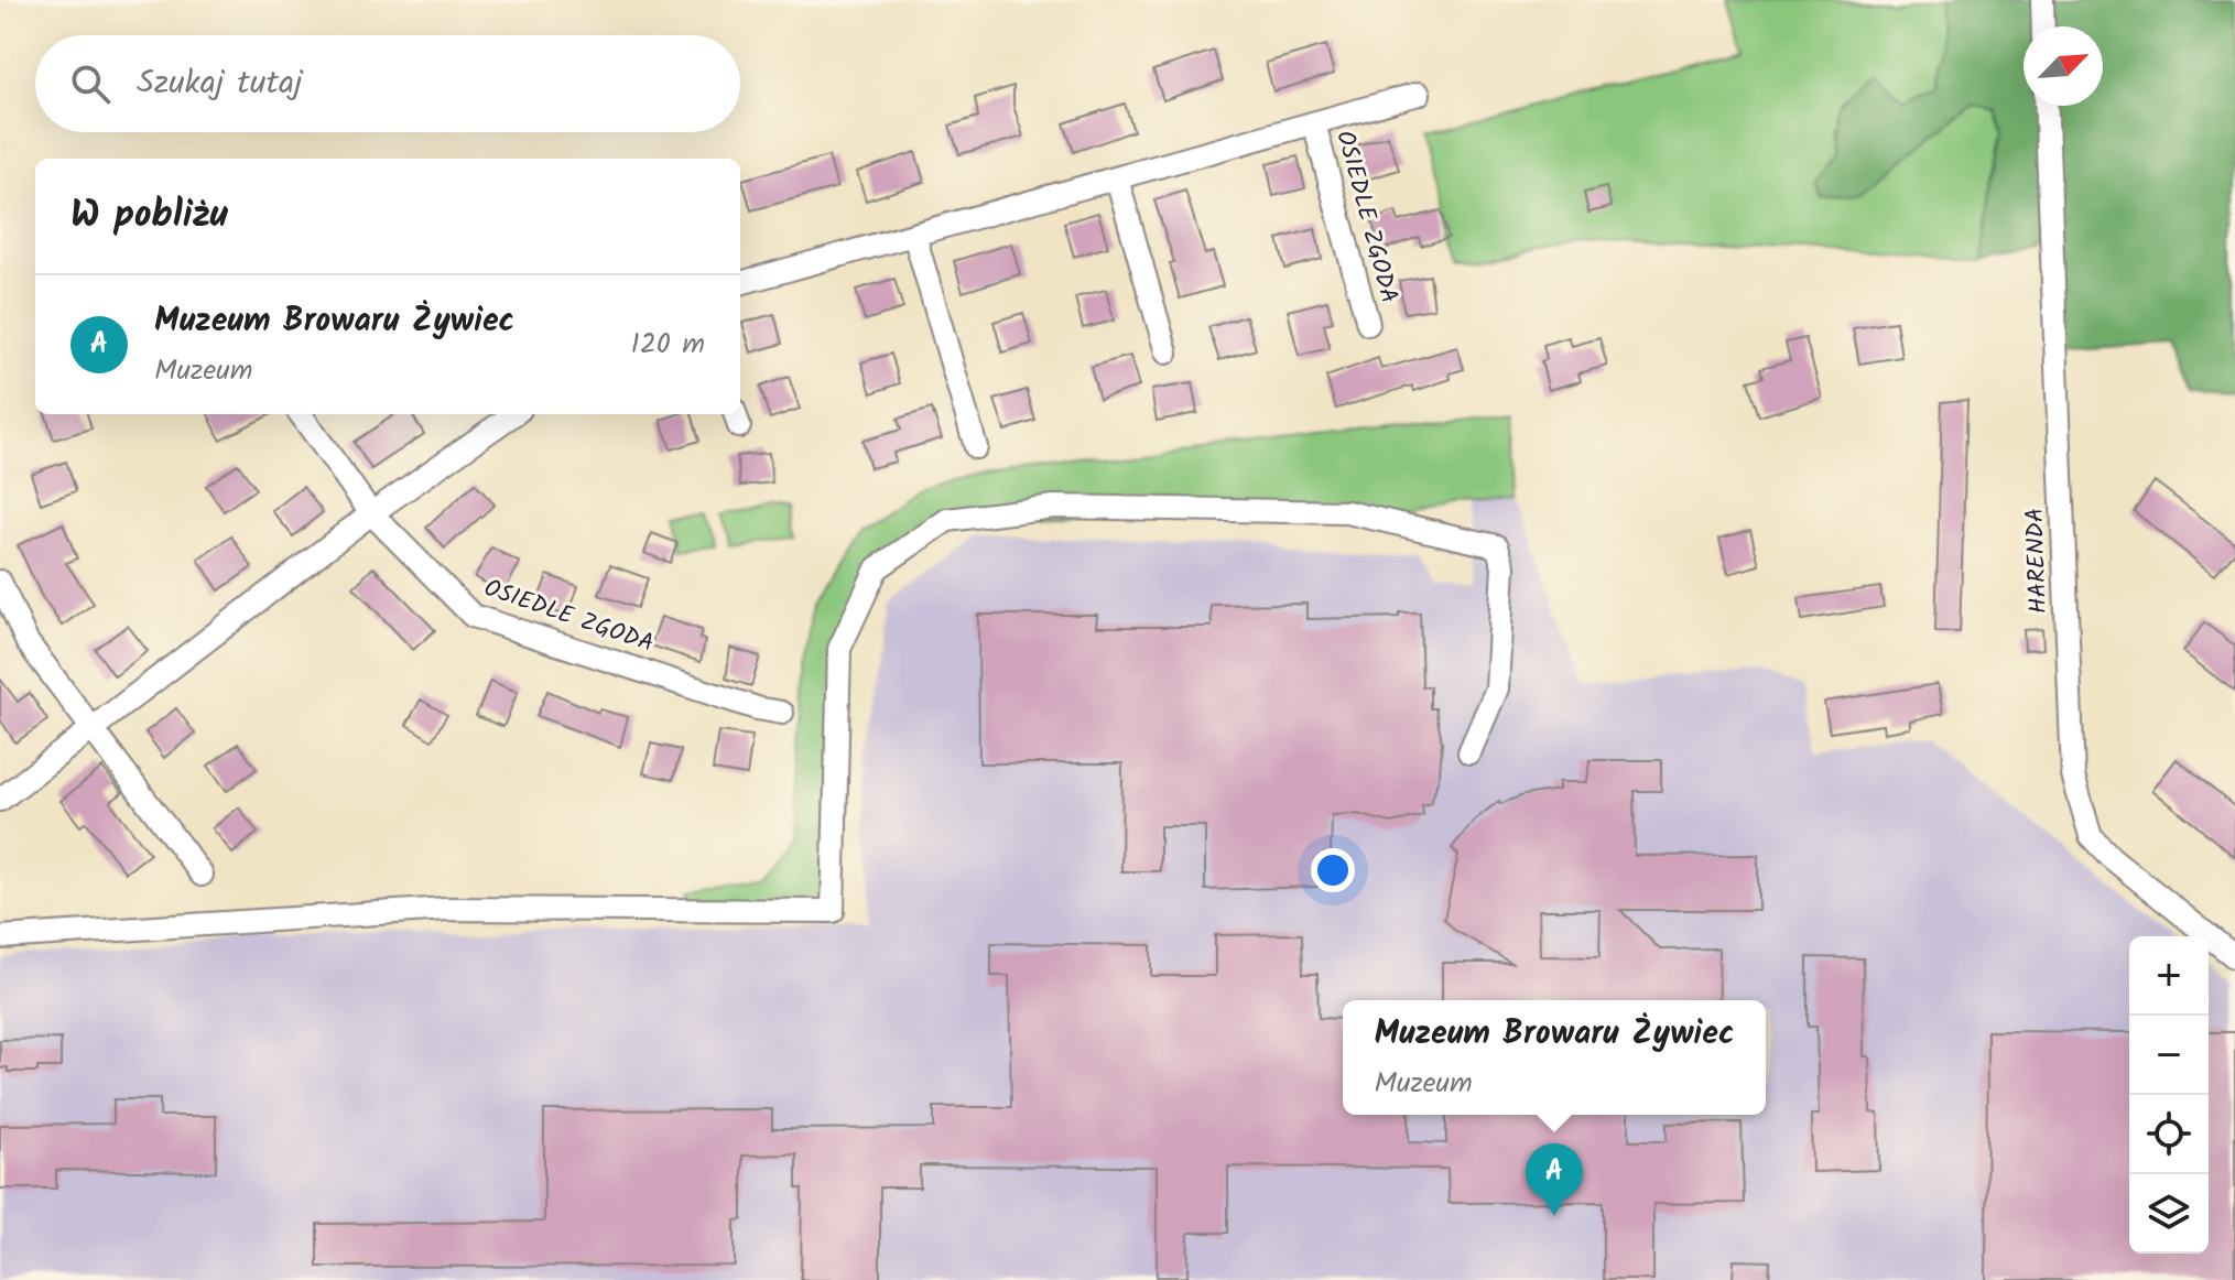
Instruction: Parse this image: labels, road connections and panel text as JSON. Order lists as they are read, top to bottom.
{
  "streets": {
    "street": ["OSIEDLE ZGODA", "HARENDA"]
  },
  "north": "top right",
  "page": {
    "search": "Szukaj tutaj",
    "heading": "W pobliżu",
    "list": [
      {
        "mark": "A",
        "name": "Muzeum Browaru Żywiec",
        "note": "Muzeum",
        "value": "120 m"
      }
    ],
    "map_buttons": ["+", "−"],
    "popup": ["Muzeum Browaru Żywiec", "Muzeum"],
    "pins": "A"
  }
}
